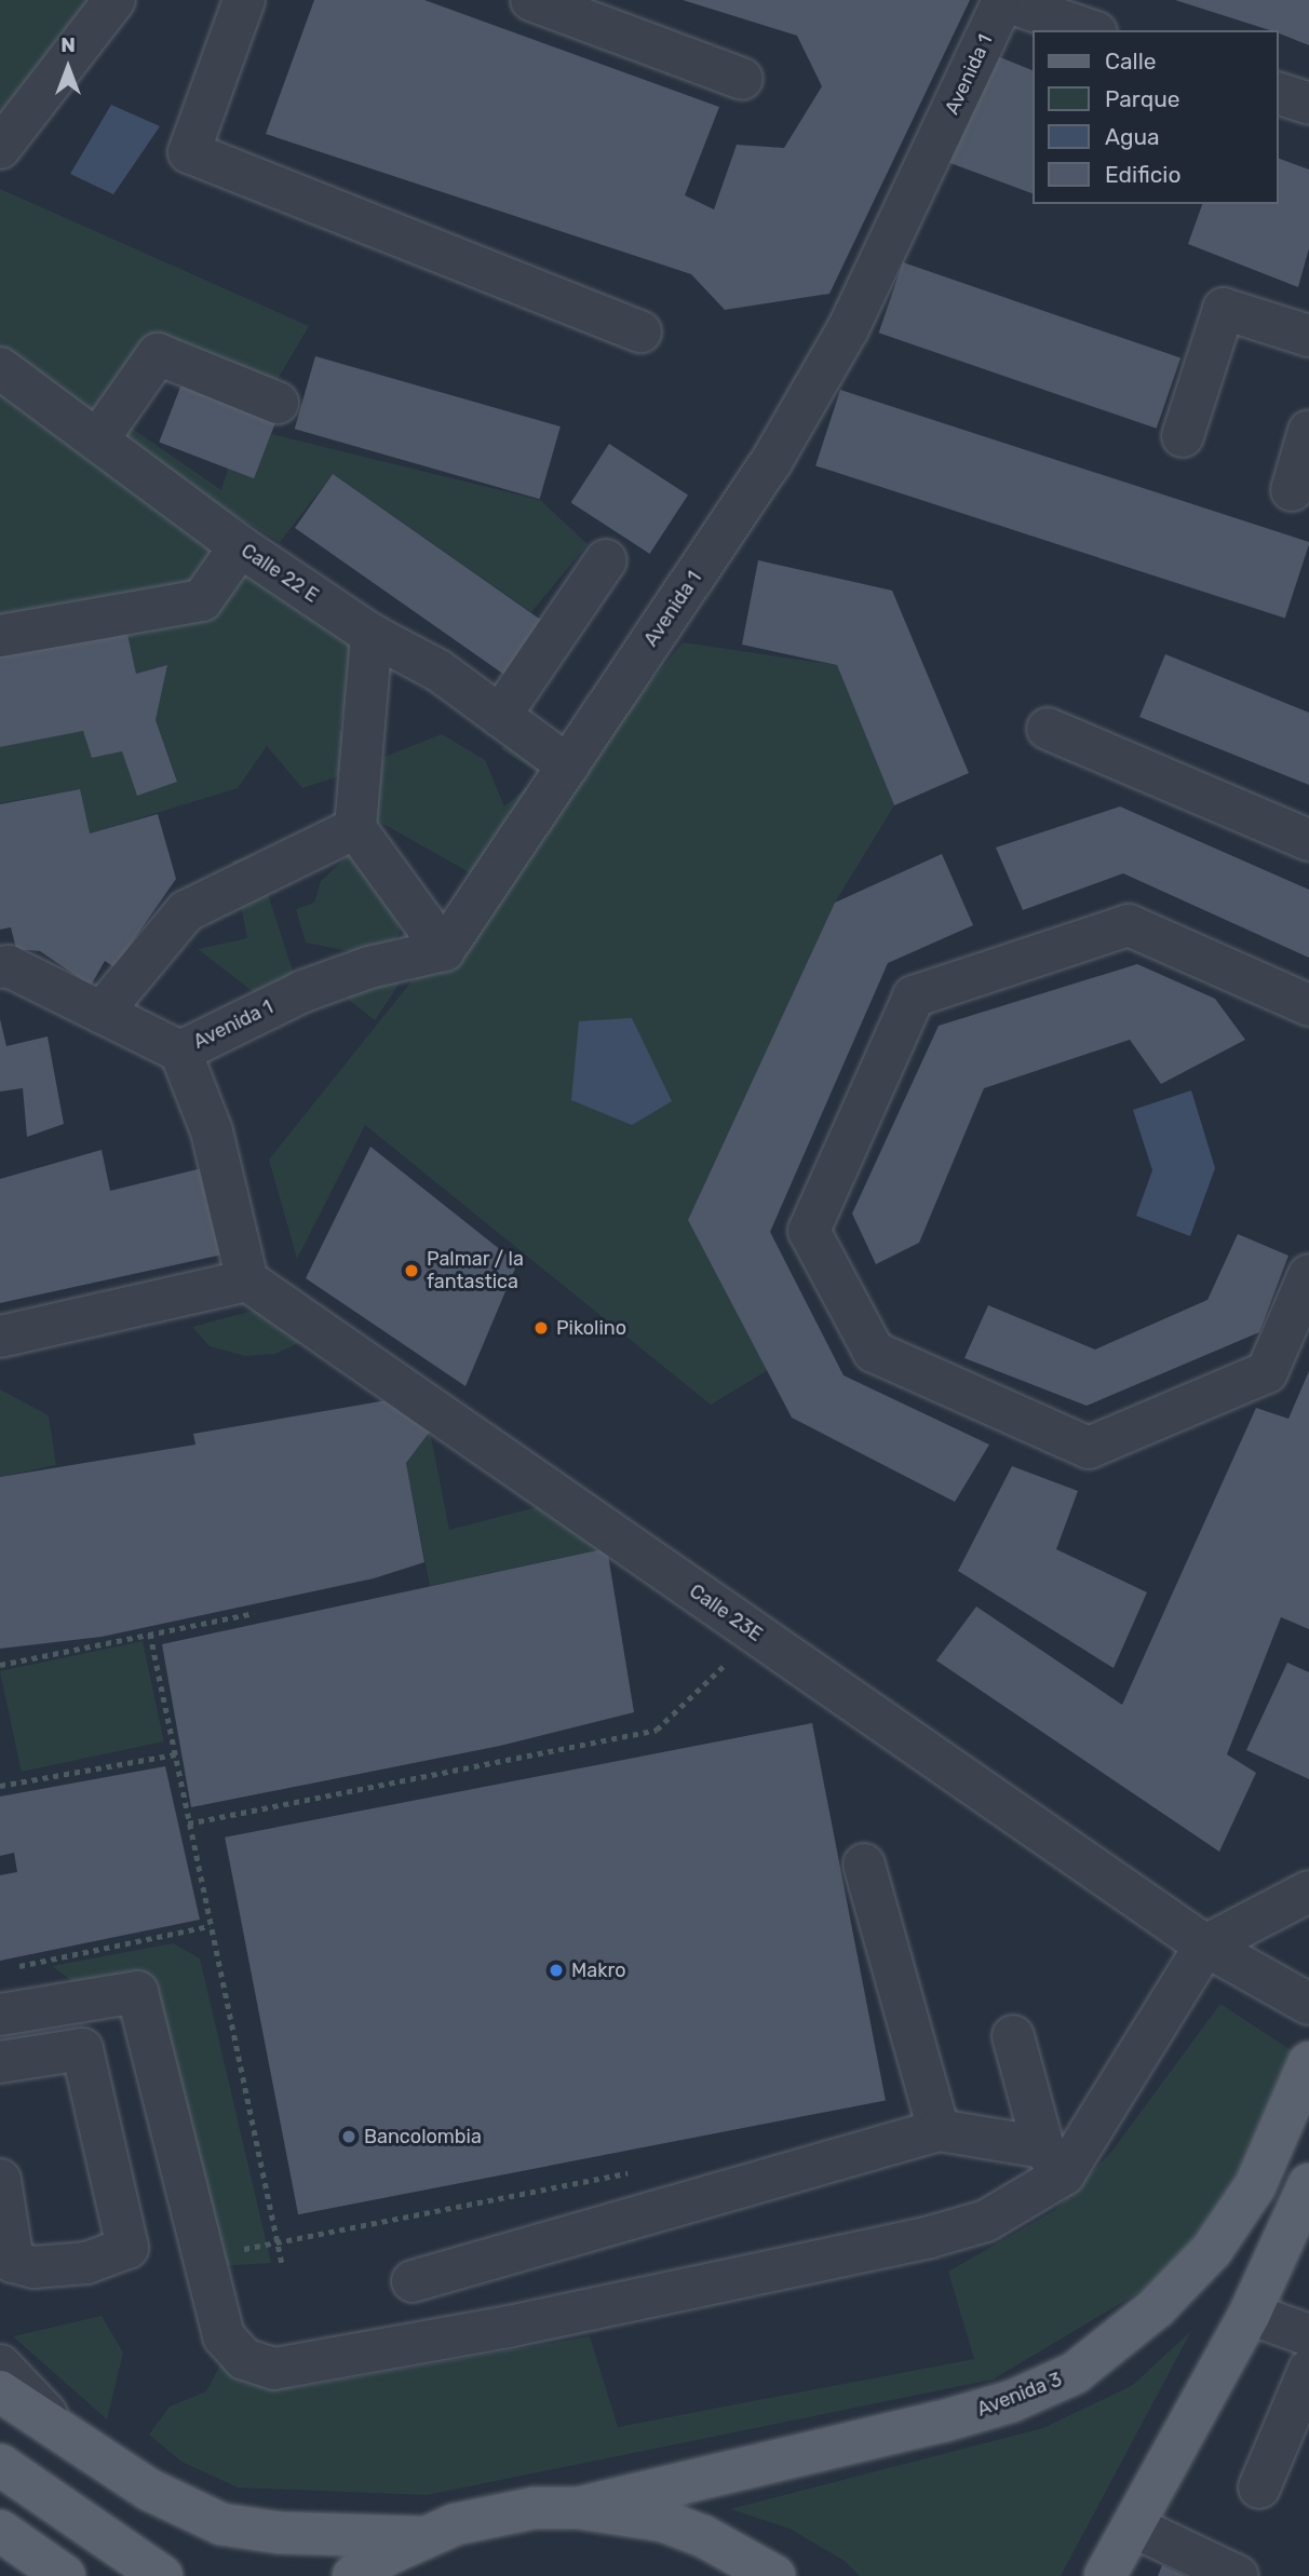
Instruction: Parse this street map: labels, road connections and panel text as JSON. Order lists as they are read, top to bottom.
{
  "streets": {
    "main road": ["Avenida 3"],
    "street": ["Avenida 1", "Calle 22 E", "Calle 23E"]
  },
  "crossings": [
    ["Avenida 1", "Calle 22 E"]
  ],
  "places": [
    "Palmar / la fantastica",
    "Pikolino",
    "Makro",
    "Bancolombia"
  ],
  "legend": [
    "Calle",
    "Parque",
    "Agua",
    "Edificio"
  ],
  "north": "top"
}
